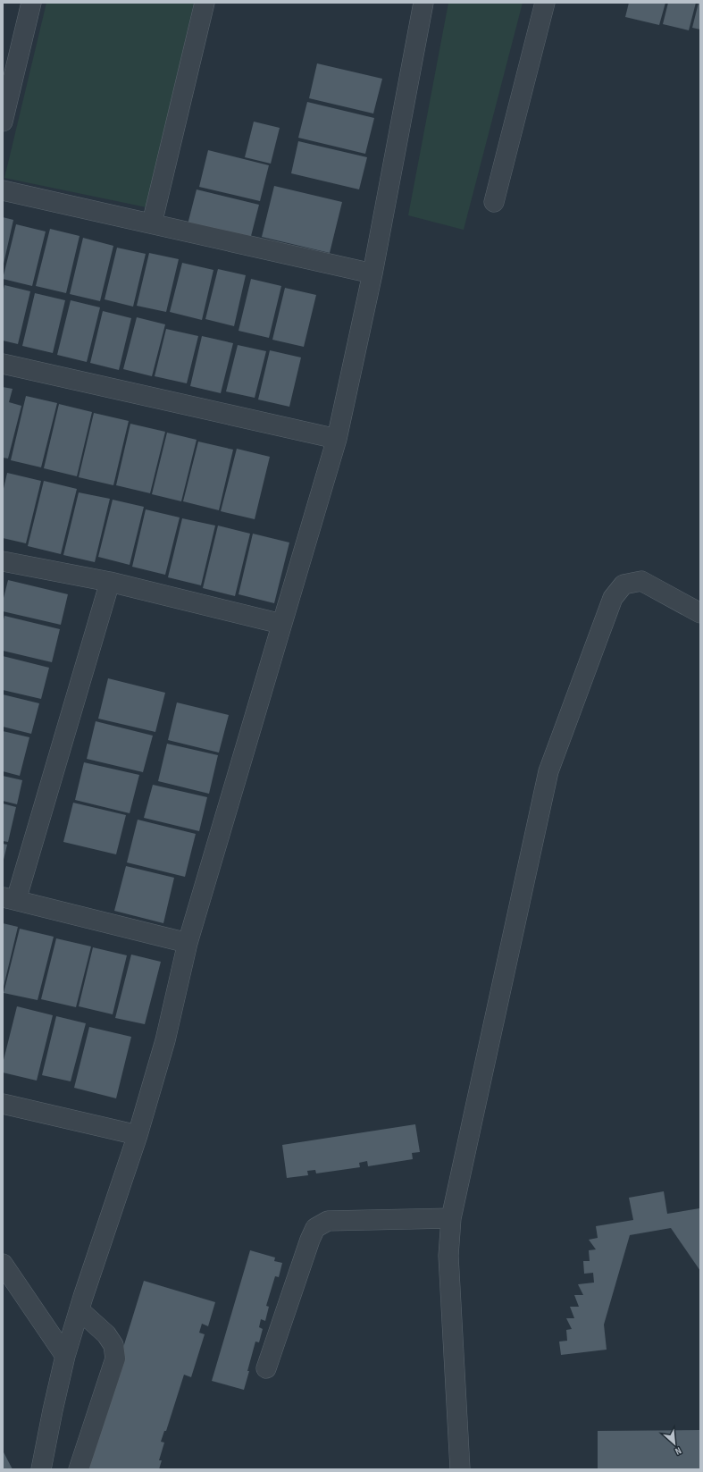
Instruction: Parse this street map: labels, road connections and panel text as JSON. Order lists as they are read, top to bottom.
{
  "north": "bottom right"
}
